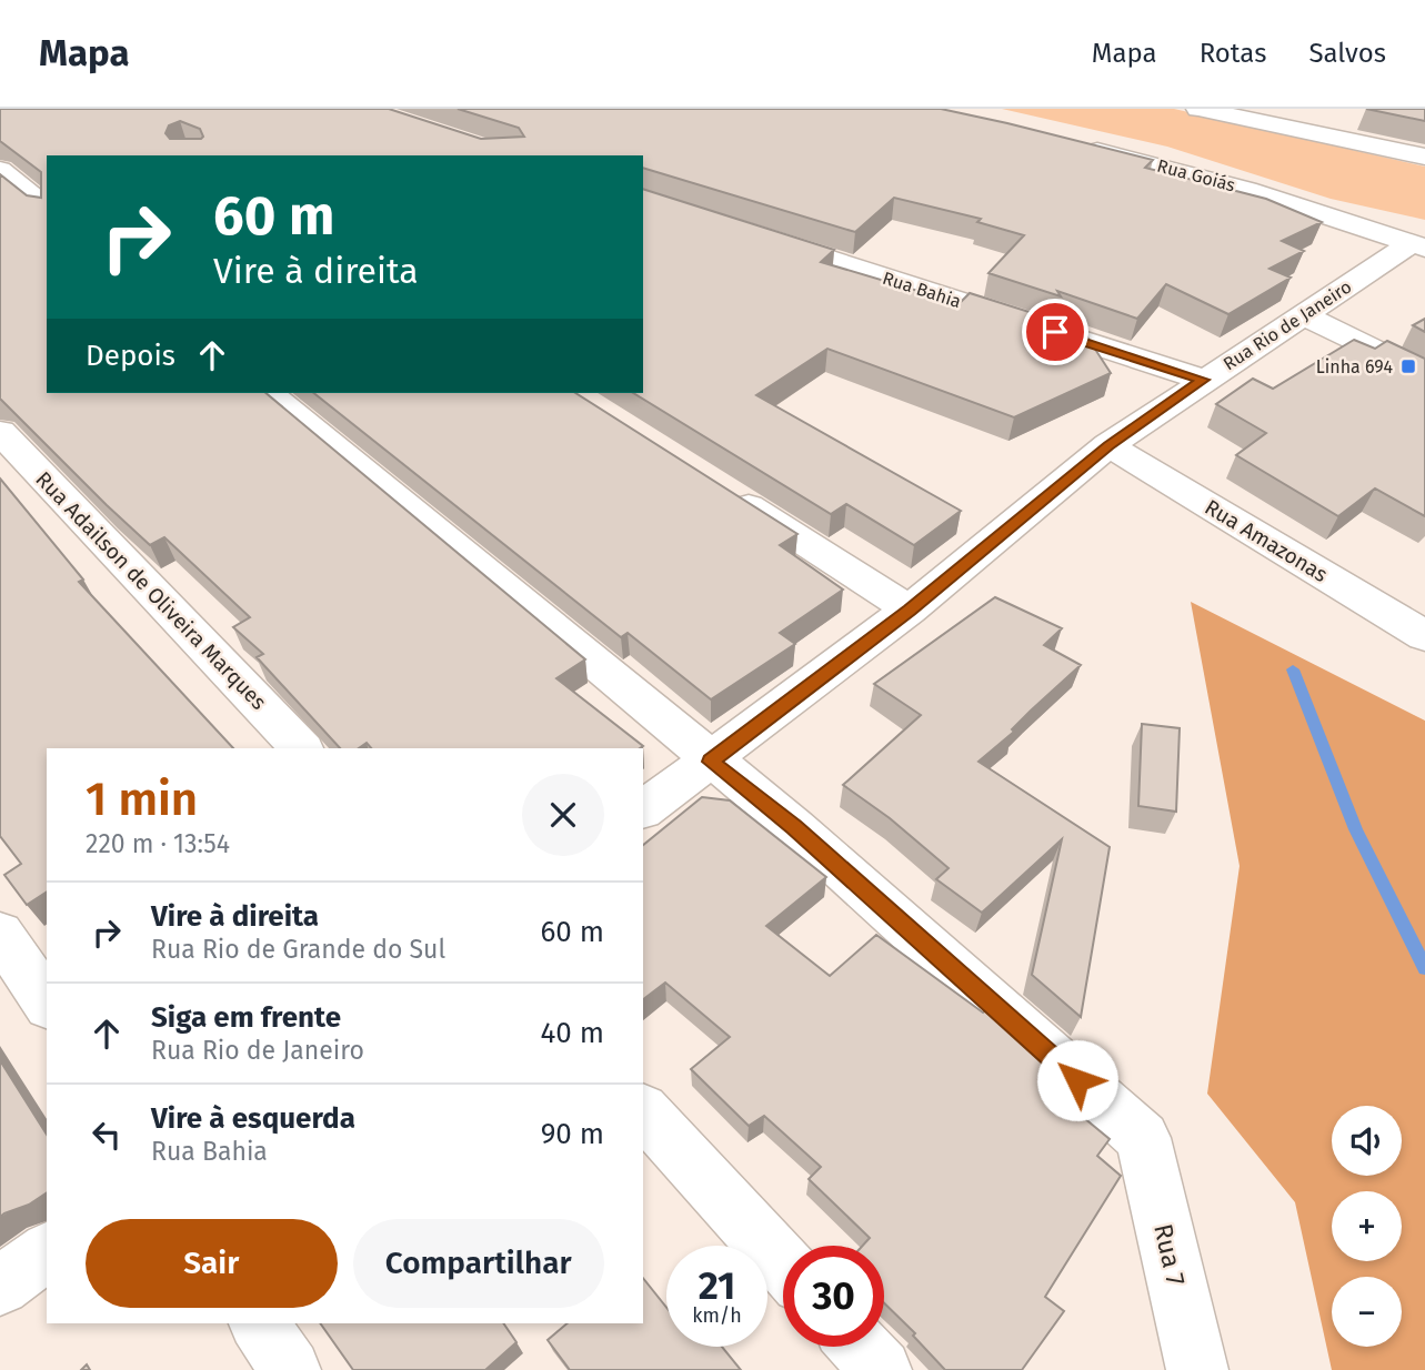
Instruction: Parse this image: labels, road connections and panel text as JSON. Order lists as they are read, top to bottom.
{
  "streets": {
    "street": [
      "Rua Goiás",
      "Rua Bahia",
      "Rua Rio de Janeiro",
      "Rua Amazonas",
      "Rua Adailson de Oliveira Marques",
      "Rua 7"
    ]
  },
  "crossings": [
    ["Rua Goiás", "Rua Rio de Janeiro"],
    ["Rua Bahia", "Rua Rio de Janeiro"],
    ["Rua Rio de Janeiro", "Rua Amazonas"],
    ["Rua Rio de Janeiro", "Rua 7"]
  ],
  "places": {
    "transit": ["Linha 694"]
  },
  "page": {
    "header": "Mapa",
    "nav": ["Mapa", "Rotas", "Salvos"],
    "turn": ["60 m", "Vire à direita"],
    "then": "Depois",
    "heading": ["1 min", "220 m · 13:54"],
    "list": [
      {
        "name": "Vire à direita",
        "note": "Rua Rio de Grande do Sul",
        "value": "60 m"
      },
      {
        "name": "Siga em frente",
        "note": "Rua Rio de Janeiro",
        "value": "40 m"
      },
      {
        "name": "Vire à esquerda",
        "note": "Rua Bahia",
        "value": "90 m"
      }
    ],
    "map_buttons": ["+", "−"],
    "buttons": ["Sair", "Compartilhar"],
    "speed": "21 km/h",
    "limit": "30"
  }
}
